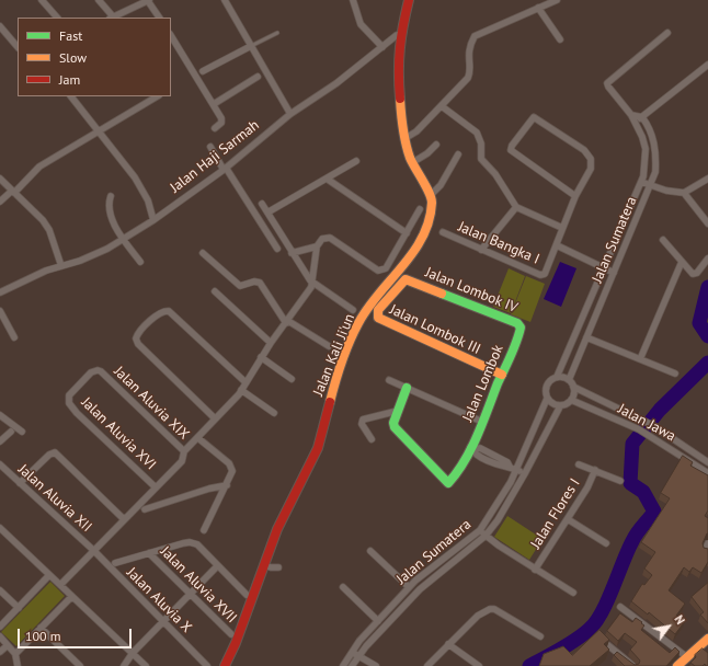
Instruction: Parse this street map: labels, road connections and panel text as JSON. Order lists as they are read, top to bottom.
{
  "streets": {
    "street": [
      "Jalan Haji Sarmah",
      "Jalan Sumatera",
      "Jalan Bangka I",
      "Jalan Lombok IV",
      "Jalan Lombok III",
      "Jalan Kali Ji'un",
      "Jalan Lombok",
      "Jalan Aluvia XIX",
      "Jalan Jawa",
      "Jalan Aluvia XVI",
      "Jalan Aluvia XII",
      "Jalan Flores I",
      "Jalan Aluvia XVII",
      "Jalan Aluvia X"
    ]
  },
  "crossings": [
    ["Jalan Sumatera", "Jalan Jawa"],
    ["Jalan Lombok IV", "Jalan Lombok III"],
    ["Jalan Lombok IV", "Jalan Lombok"],
    ["Jalan Lombok III", "Jalan Lombok"],
    ["Jalan Aluvia XIX", "Jalan Aluvia XVI"],
    ["Jalan Aluvia XII", "Jalan Aluvia X"]
  ],
  "legend": ["Fast", "Slow", "Jam"],
  "scale_bar": "100 m",
  "north": "top right"
}
